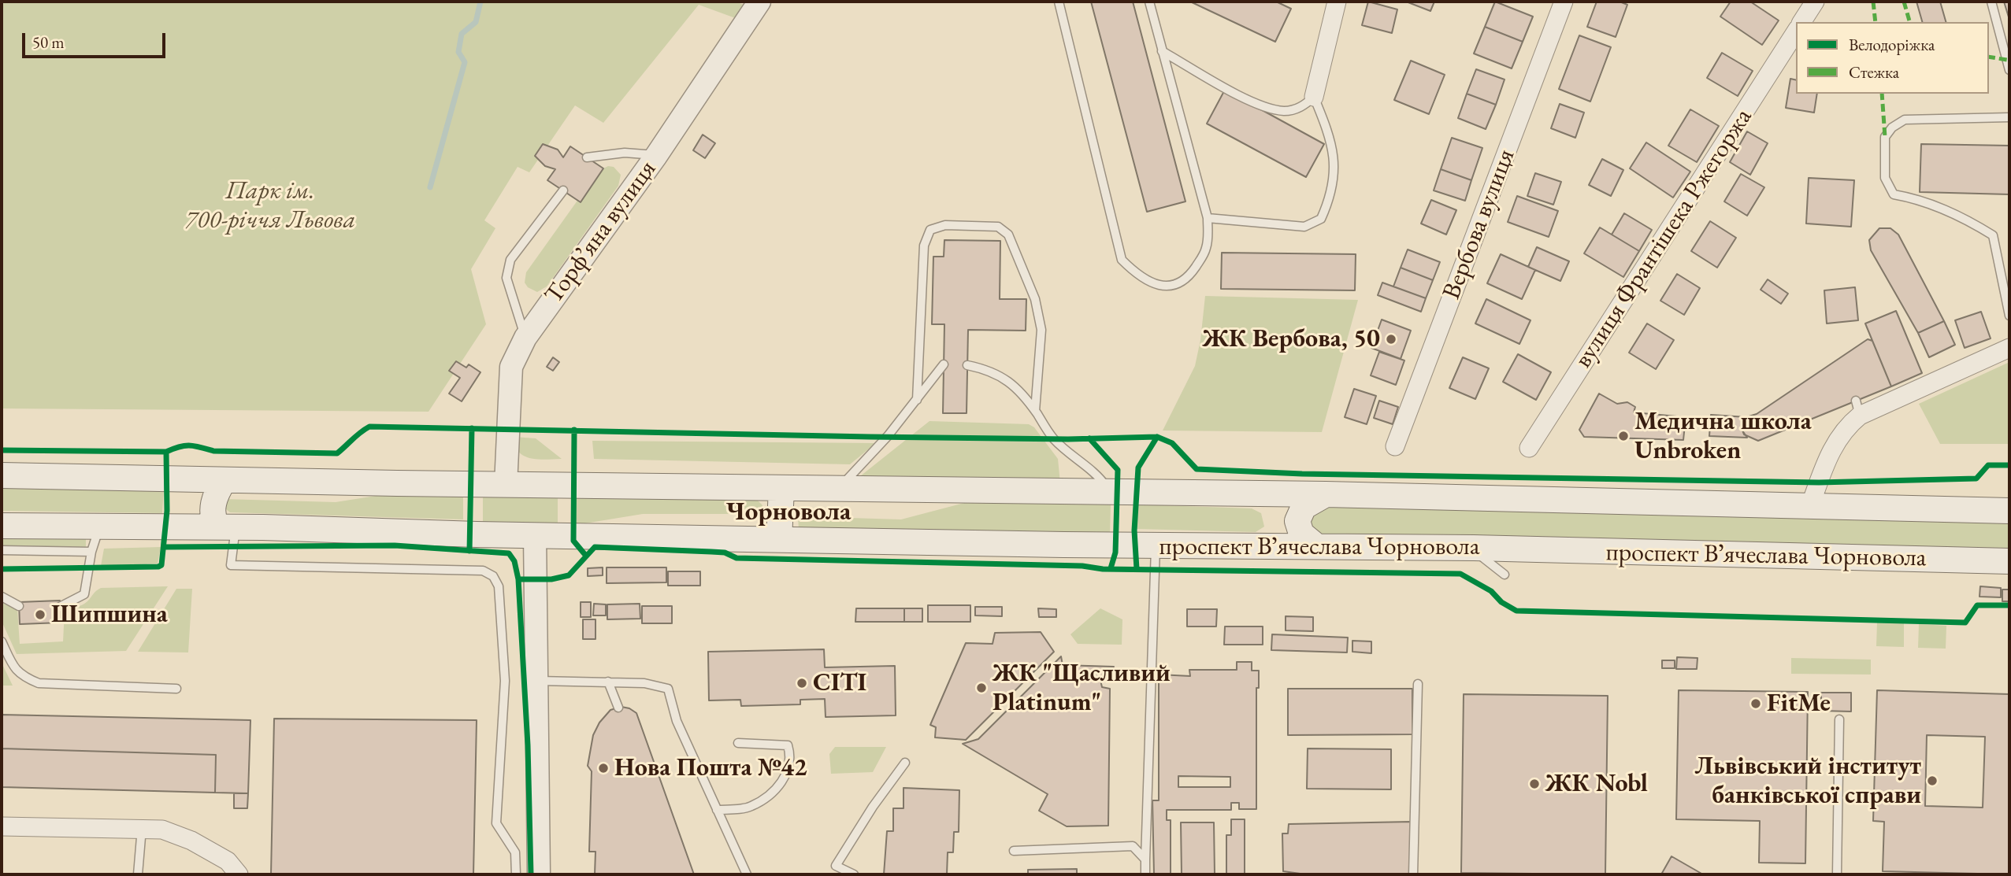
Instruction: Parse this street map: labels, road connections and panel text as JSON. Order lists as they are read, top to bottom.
{
  "streets": {
    "main road": ["проспект Вʼячеслава Чорновола"],
    "street": ["Вербова вулиця", "Торфʼяна вулиця", "вулиця Франтішека Ржегоржа"]
  },
  "crossings": [
    ["Торфʼяна вулиця", "проспект Вʼячеслава Чорновола"]
  ],
  "districts": ["Чорновола"],
  "parks": ["Парк ім. 700-річчя Львова"],
  "places": [
    "ЖК Вербова, 50",
    "Медична школа Unbroken",
    "Шипшина",
    "CITI",
    "ЖК \"Щасливий Platinum\"",
    "FitMe",
    "Нова Пошта №42",
    "Львівський інститут банківської справи",
    "ЖК Nobl"
  ],
  "legend": ["Велодоріжка", "Стежка"],
  "scale_bar": "50 m"
}
